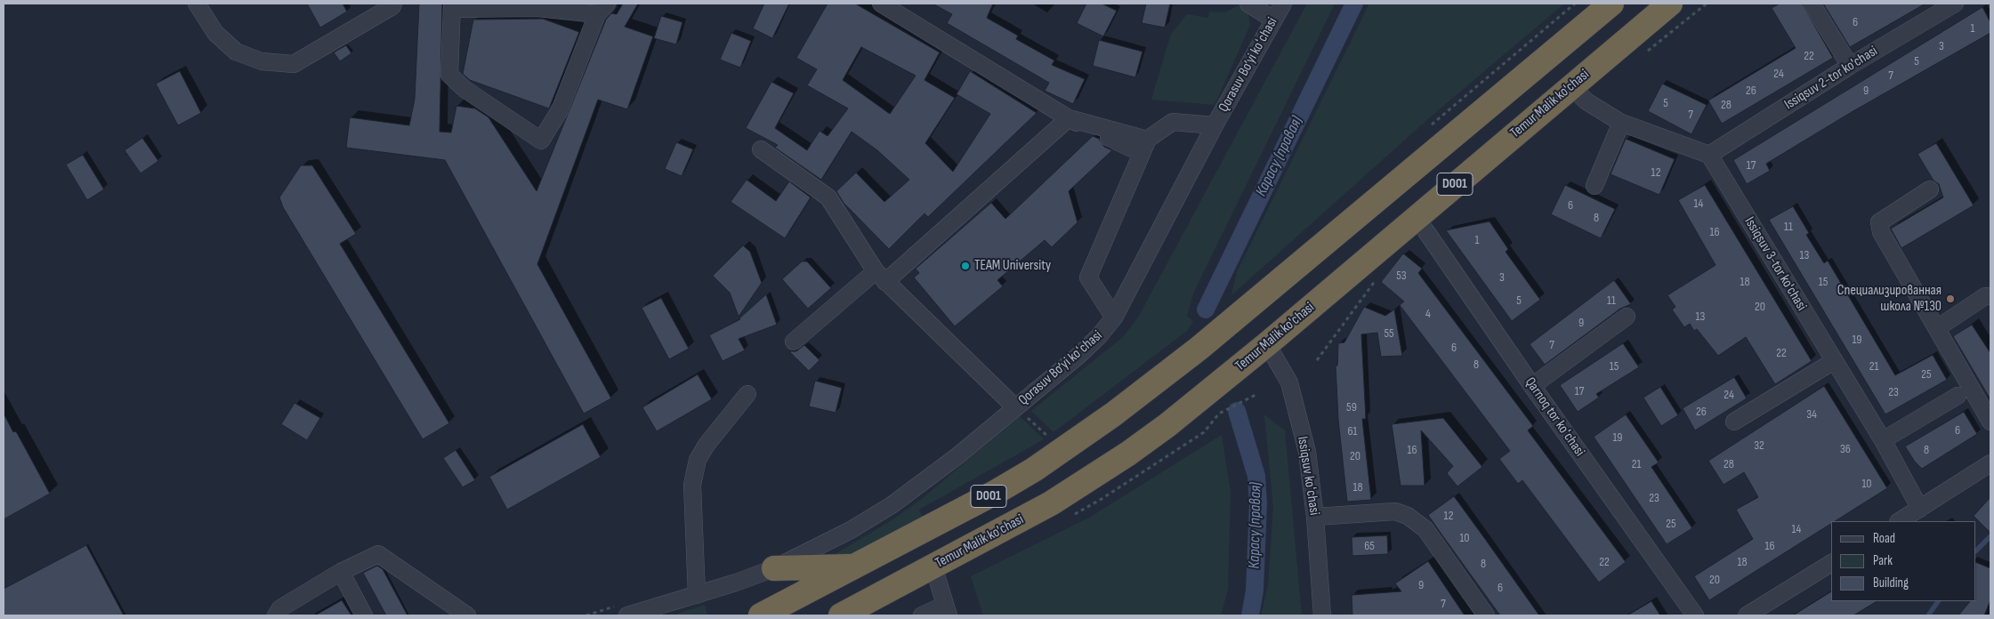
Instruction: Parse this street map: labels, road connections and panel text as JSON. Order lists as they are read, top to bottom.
{
  "streets": {
    "highway": ["Temur Malik ko'chasi", "D001"],
    "street": [
      "Qorasuv Bo‘yi koʻchasi",
      "Issiqsuv 2-tor ko'chasi",
      "Issiqsuv 3-tor ko'chasi",
      "Qarnoq tor koʻchasi",
      "Issiqsuv koʻchasi"
    ]
  },
  "crossings": [
    ["Issiqsuv 2-tor ko'chasi", "Issiqsuv 3-tor ko'chasi"],
    ["Temur Malik ko'chasi", "Qarnoq tor koʻchasi"],
    ["Temur Malik ko'chasi", "Issiqsuv koʻchasi"]
  ],
  "water": ["Карасу (правая)"],
  "places": ["TEAM University", "Специализированная школа №130"],
  "house_numbers": [
    "6",
    "1",
    "3",
    "22",
    "5",
    "24",
    "7",
    "26",
    "9",
    "5",
    "28",
    "7",
    "17",
    "12",
    "14",
    "6",
    "8",
    "11",
    "16",
    "1",
    "13",
    "53",
    "3",
    "18",
    "15",
    "5",
    "11",
    "20",
    "4",
    "13",
    "9",
    "55",
    "19",
    "7",
    "6",
    "22",
    "8",
    "15",
    "21",
    "25",
    "17",
    "23",
    "24",
    "59",
    "26",
    "34",
    "6",
    "61",
    "19",
    "32",
    "36",
    "16",
    "8",
    "20",
    "21",
    "28",
    "10",
    "18",
    "23",
    "12",
    "25",
    "14",
    "10",
    "65",
    "16",
    "22",
    "18",
    "8",
    "20",
    "9",
    "6",
    "7"
  ],
  "legend": ["Road", "Park", "Building"]
}
